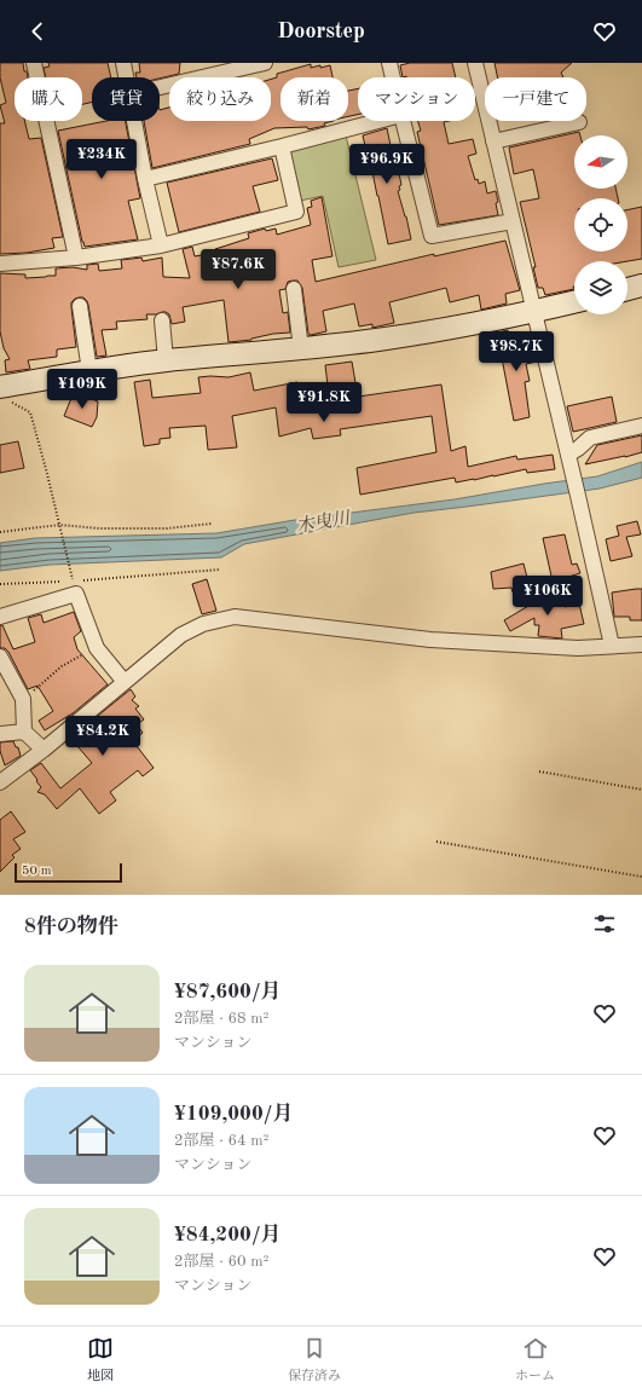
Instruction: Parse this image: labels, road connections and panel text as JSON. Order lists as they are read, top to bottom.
{
  "water": ["木曳川"],
  "scale_bar": "50 m",
  "north": "left",
  "page": {
    "header": "Doorstep",
    "chip": [
      "購入",
      "賃貸",
      "絞り込み",
      "新着",
      "マンション",
      "一戸建て"
    ],
    "price": [
      "¥234K",
      "¥96.9K",
      "¥87.6K",
      "¥98.7K",
      "¥109K",
      "¥91.8K",
      "¥106K",
      "¥84.2K"
    ],
    "scale": "50 m",
    "heading": "8件の物件",
    "list": [
      {
        "name": "¥87,600/月",
        "note": "2部屋 · 68 m² · マンション"
      },
      {
        "name": "¥109,000/月",
        "note": "2部屋 · 64 m² · マンション"
      },
      {
        "name": "¥84,200/月",
        "note": "2部屋 · 60 m² · マンション"
      }
    ],
    "tabs": ["地図", "保存済み", "ホーム"]
  }
}
